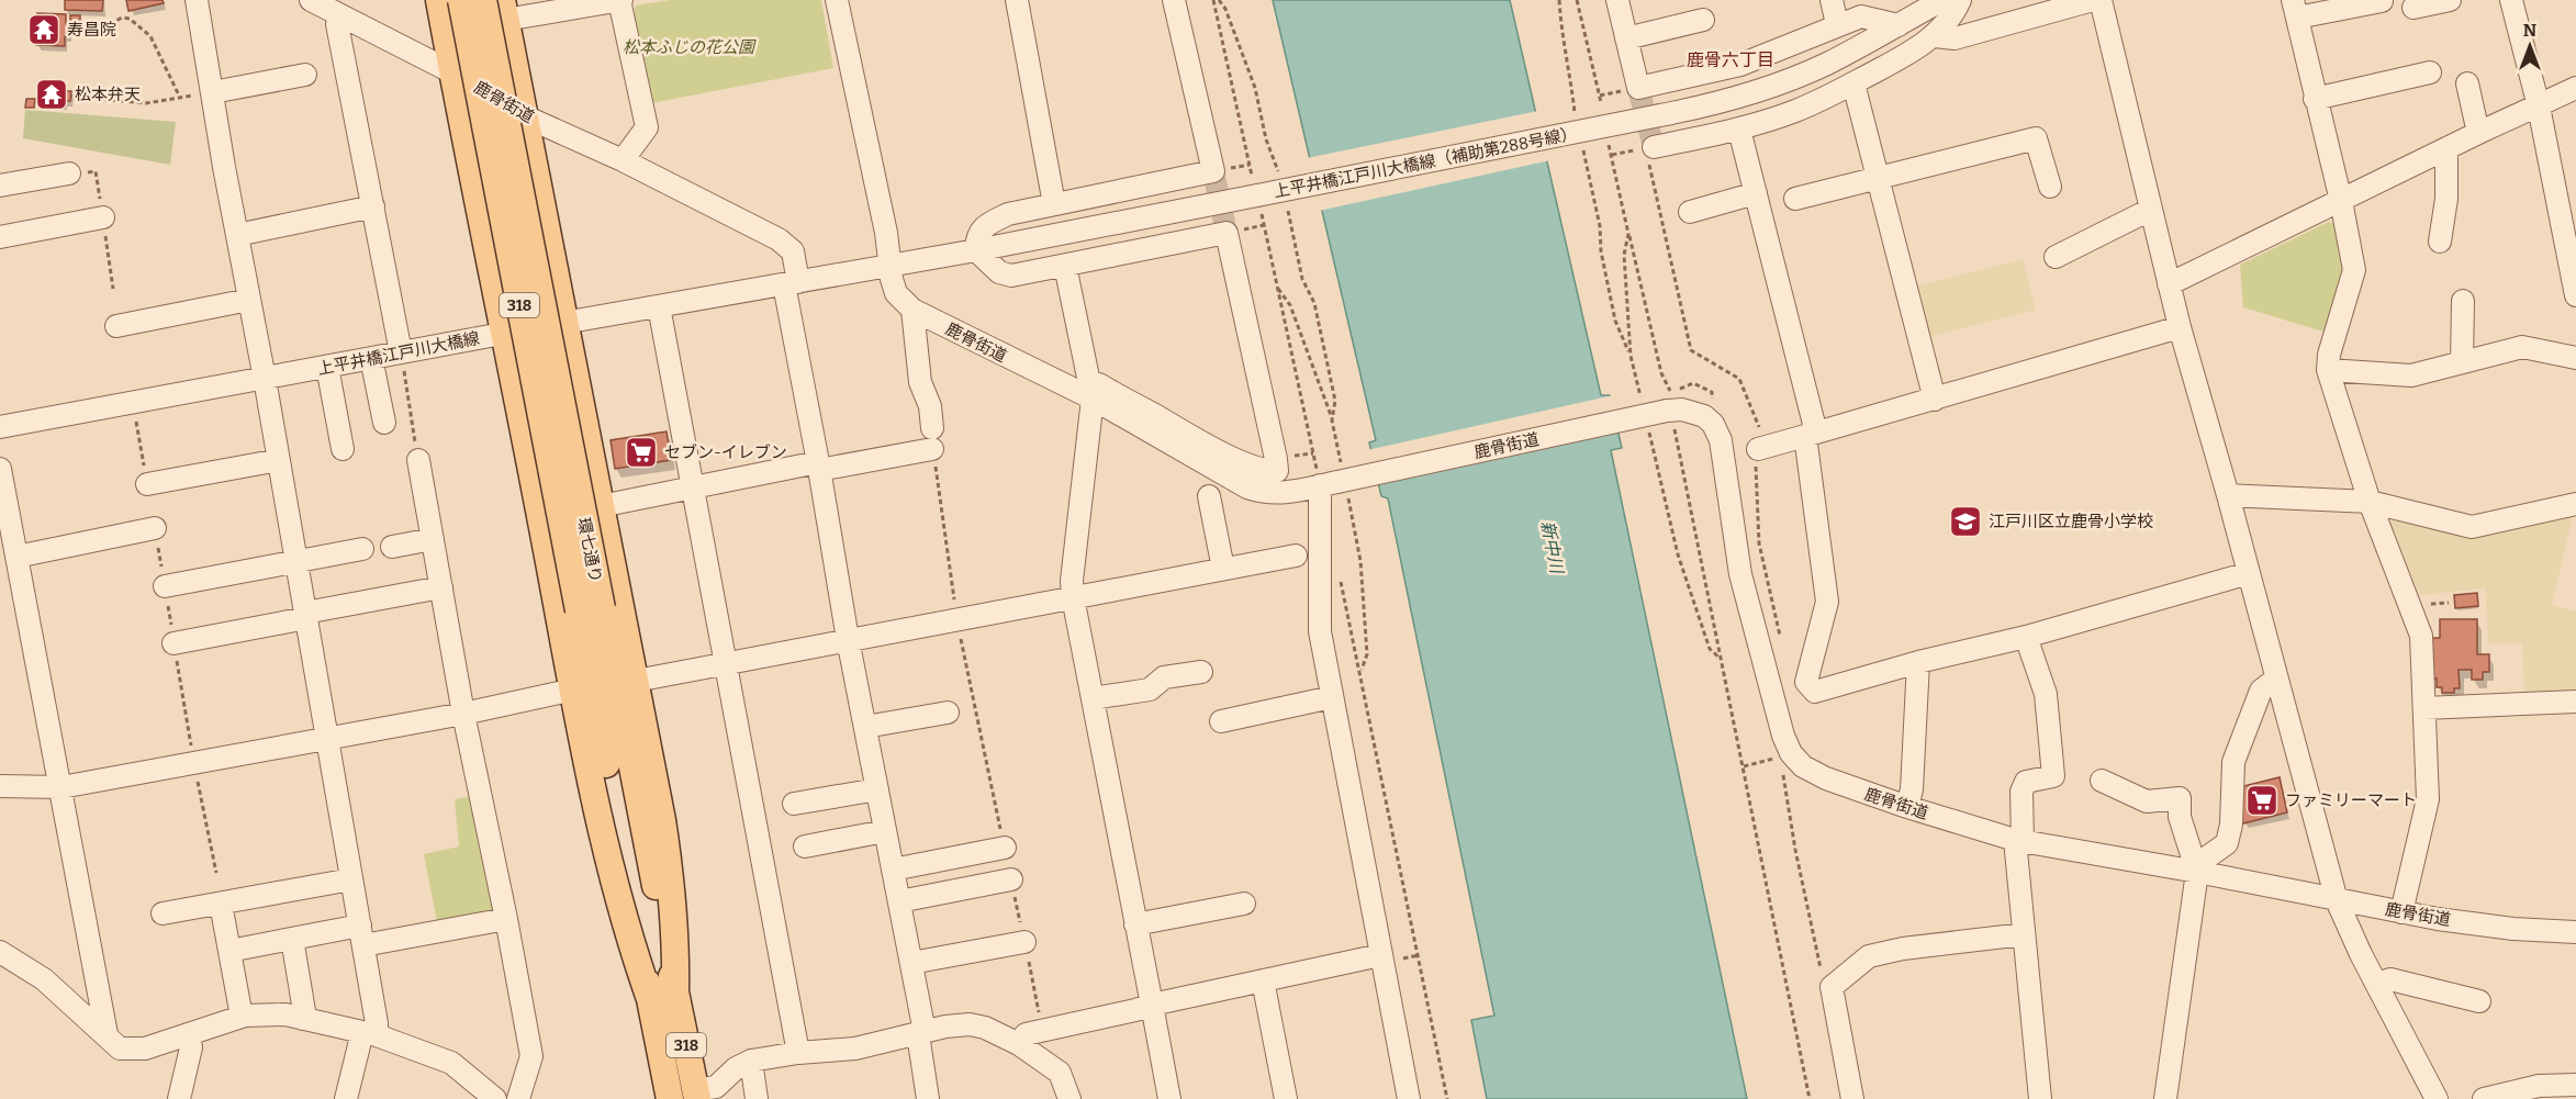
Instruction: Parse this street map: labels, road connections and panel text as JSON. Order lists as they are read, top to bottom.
{
  "streets": {
    "main road": ["318", "環七通り"],
    "street": ["鹿骨街道", "上平井橋江戸川大橋線（補助第288号線）", "上平井橋江戸川大橋線"]
  },
  "crossings": [
    ["鹿骨街道", "上平井橋江戸川大橋線（補助第288号線）"],
    ["鹿骨街道", "上平井橋江戸川大橋線"]
  ],
  "districts": ["鹿骨六丁目"],
  "water": ["新中川"],
  "parks": ["松本ふじの花公園"],
  "places": {
    "temple": ["寿昌院", "松本弁天"],
    "supermarket": ["セブン-イレブン", "ファミリーマート"],
    "school or university": ["江戸川区立鹿骨小学校"]
  },
  "north": "top"
}
